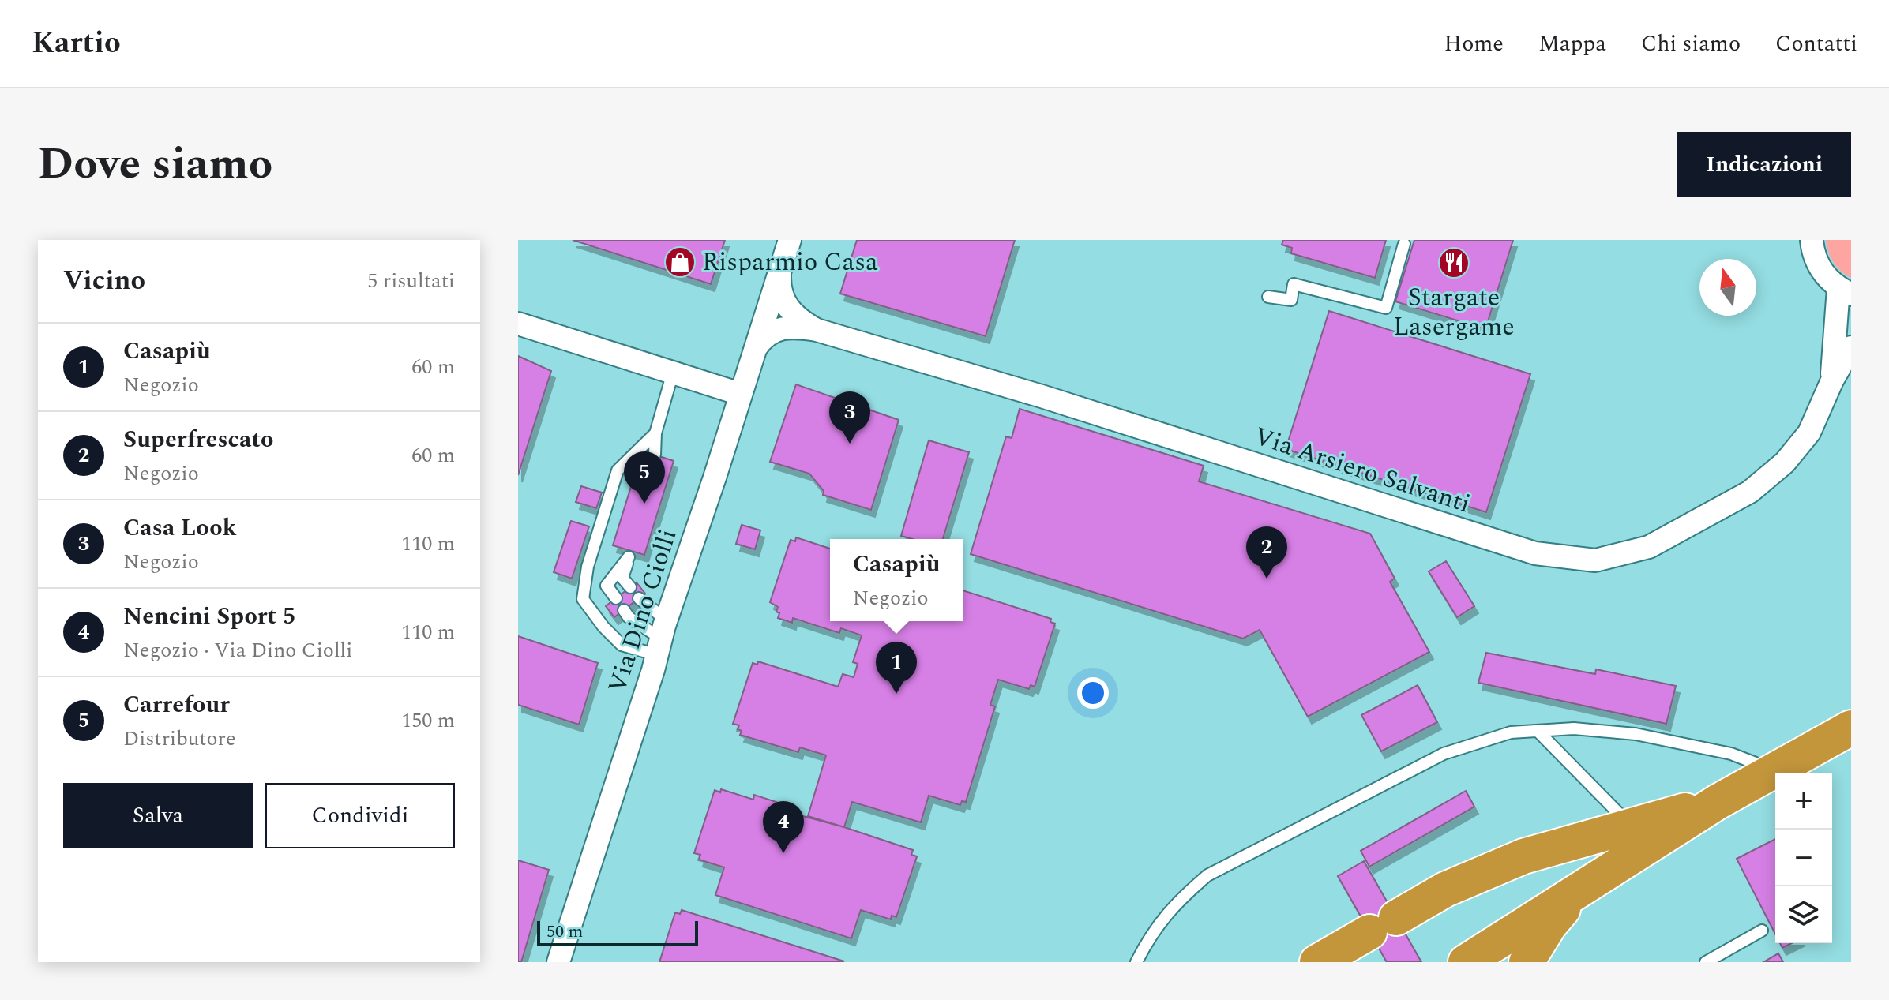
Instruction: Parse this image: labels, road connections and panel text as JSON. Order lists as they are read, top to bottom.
{
  "streets": {
    "street": ["Via Arsiero Salvanti", "Via Dino Ciolli"]
  },
  "crossings": [
    ["Via Arsiero Salvanti", "Via Dino Ciolli"]
  ],
  "places": {
    "shop": ["Risparmio Casa"],
    "restaurant": ["Stargate Lasergame"]
  },
  "scale_bar": "50 m",
  "north": "top",
  "page": {
    "header": "Kartio",
    "nav": [
      "Home",
      "Mappa",
      "Chi siamo",
      "Contatti"
    ],
    "title": "Dove siamo",
    "buttons": [
      "Indicazioni",
      ["Salva", "Condividi"]
    ],
    "heading": ["Vicino", "5 risultati"],
    "list": [
      {
        "mark": "1",
        "name": "Casapiù",
        "note": "Negozio",
        "value": "60 m"
      },
      {
        "mark": "2",
        "name": "Superfrescato",
        "note": "Negozio",
        "value": "60 m"
      },
      {
        "mark": "3",
        "name": "Casa Look",
        "note": "Negozio",
        "value": "110 m"
      },
      {
        "mark": "4",
        "name": "Nencini Sport 5",
        "note": "Negozio · Via Dino Ciolli",
        "value": "110 m"
      },
      {
        "mark": "5",
        "name": "Carrefour",
        "note": "Distributore",
        "value": "150 m"
      }
    ],
    "pins": [
      "3",
      "5",
      "2",
      "1",
      "4"
    ],
    "popup": ["Casapiù", "Negozio"],
    "map_buttons": ["+", "−"],
    "scale": "50 m"
  }
}
